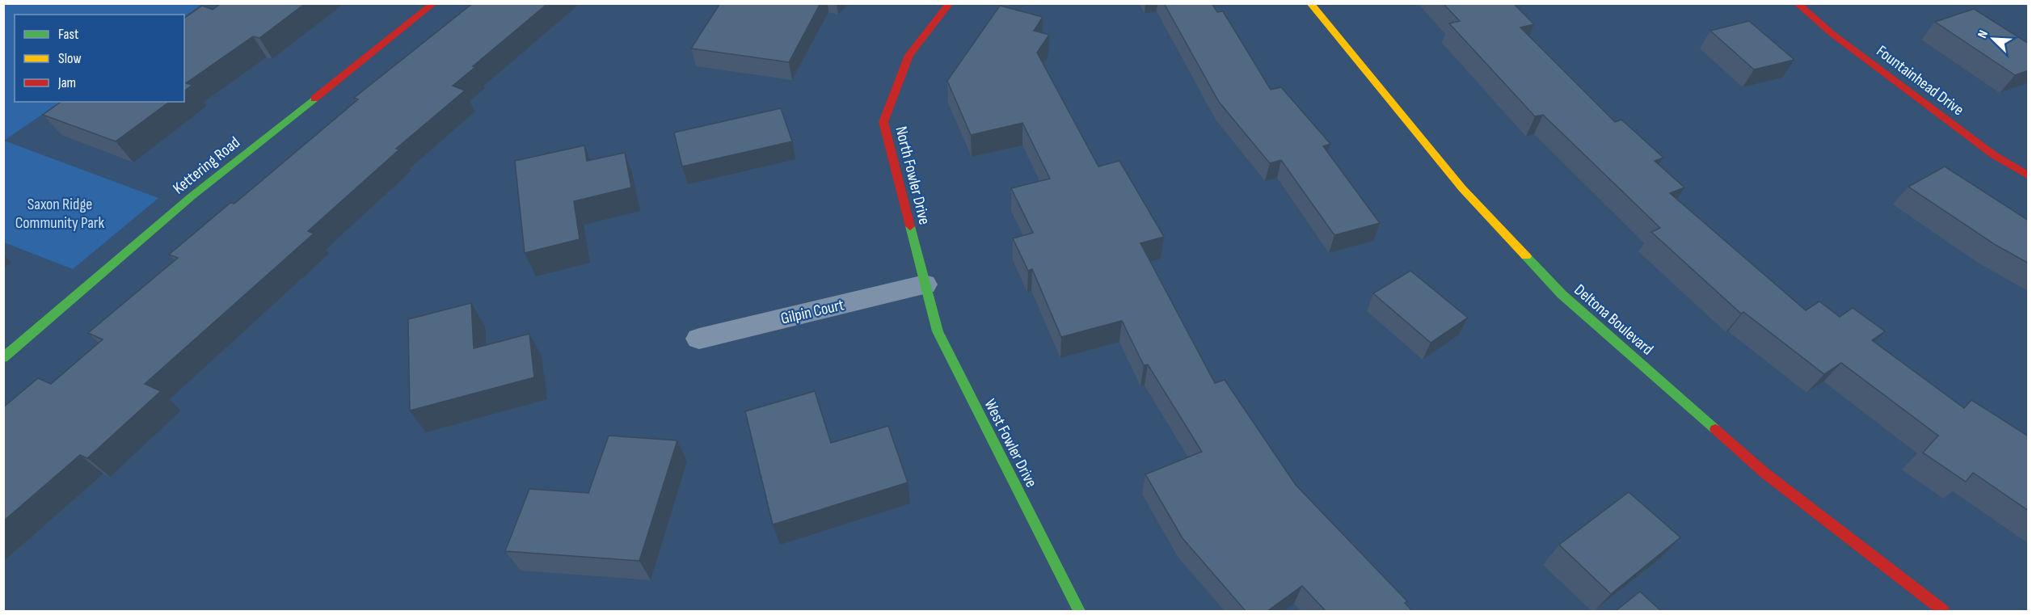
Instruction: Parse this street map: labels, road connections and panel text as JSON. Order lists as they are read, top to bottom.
{
  "streets": {
    "street": [
      "Fountainhead Drive",
      "Kettering Road",
      "North Fowler Drive",
      "Gilpin Court",
      "Deltona Boulevard",
      "West Fowler Drive"
    ]
  },
  "crossings": [
    ["North Fowler Drive", "Gilpin Court"],
    ["North Fowler Drive", "West Fowler Drive"],
    ["Gilpin Court", "West Fowler Drive"]
  ],
  "parks": ["Saxon Ridge Community Park"],
  "legend": ["Fast", "Slow", "Jam"],
  "north": "top left"
}
